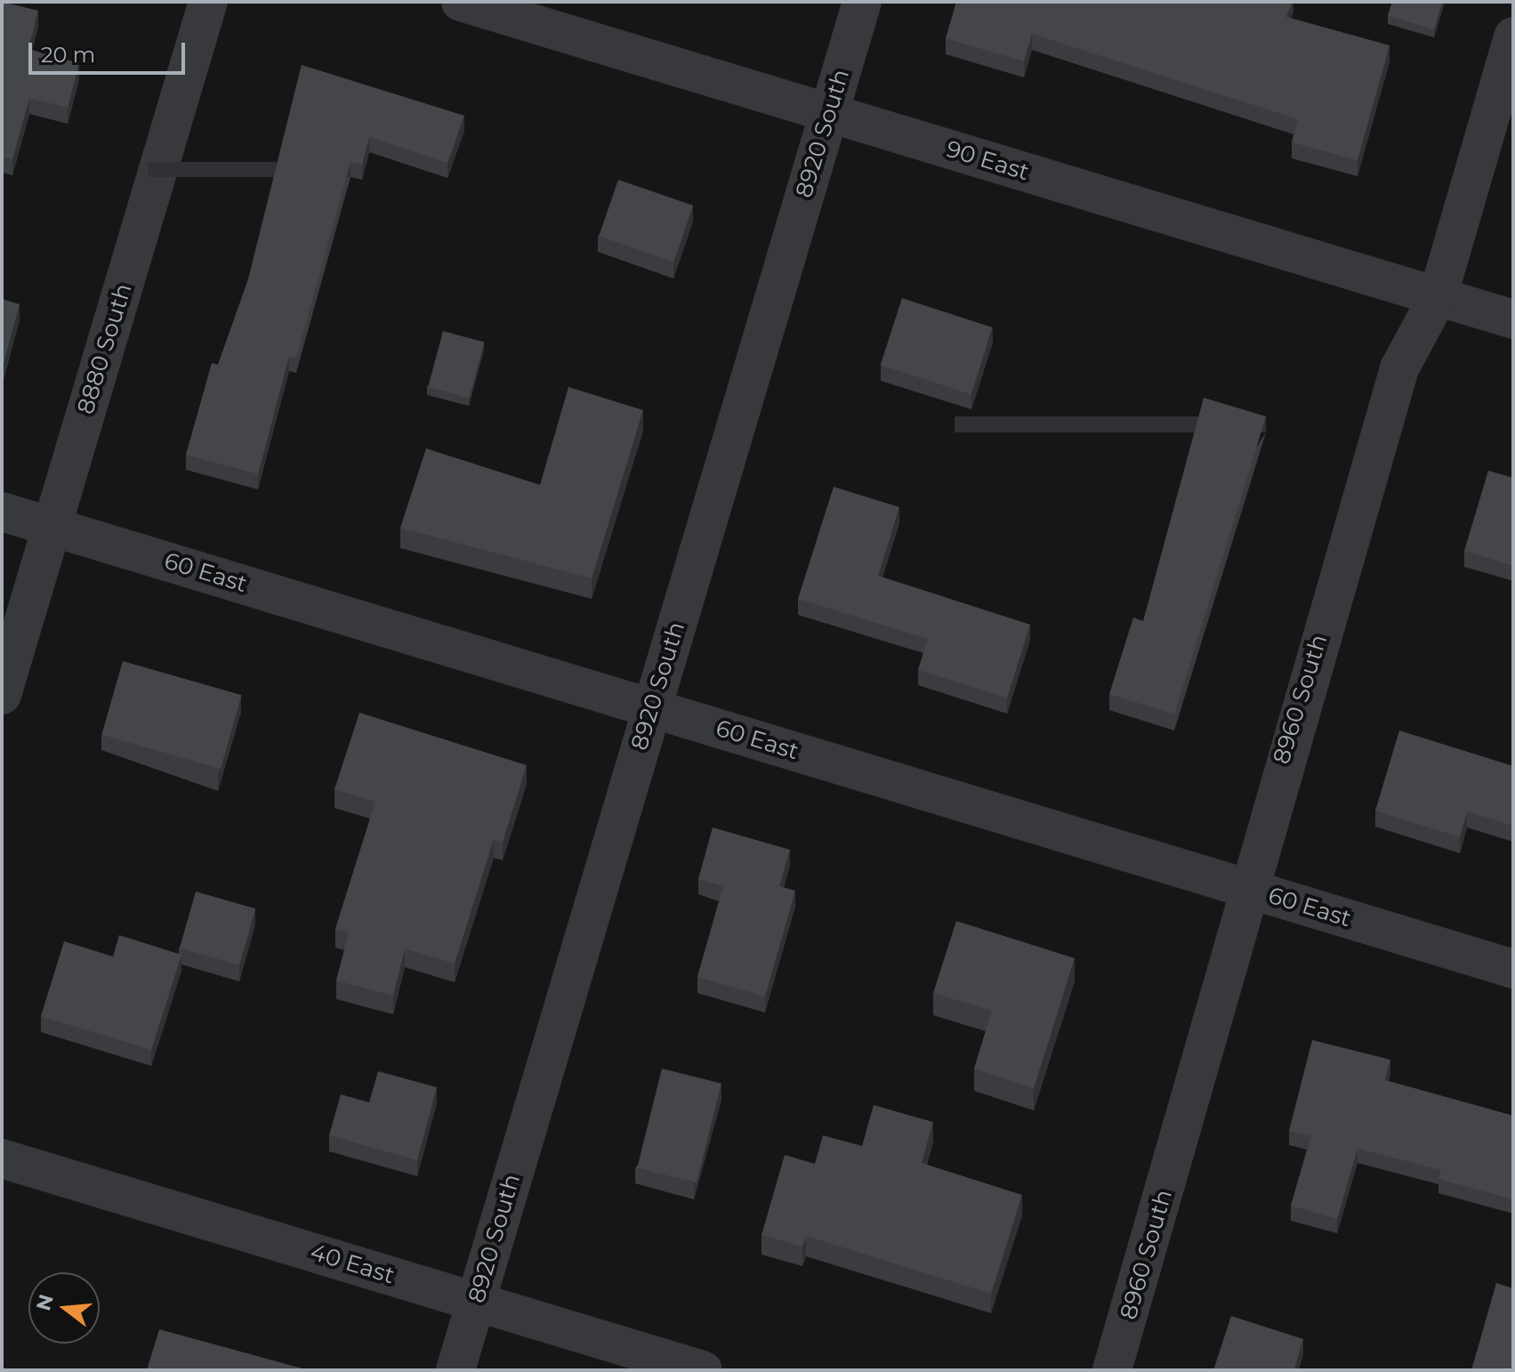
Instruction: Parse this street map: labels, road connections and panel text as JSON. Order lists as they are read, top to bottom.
{
  "streets": {
    "street": [
      "8920 South",
      "90 East",
      "8880 South",
      "60 East",
      "8960 South",
      "40 East"
    ]
  },
  "crossings": [
    ["8920 South", "90 East"],
    ["8920 South", "60 East"],
    ["8920 South", "40 East"],
    ["90 East", "8960 South"],
    ["8880 South", "60 East"],
    ["60 East", "8960 South"]
  ],
  "scale_bar": "20 m",
  "north": "left"
}
